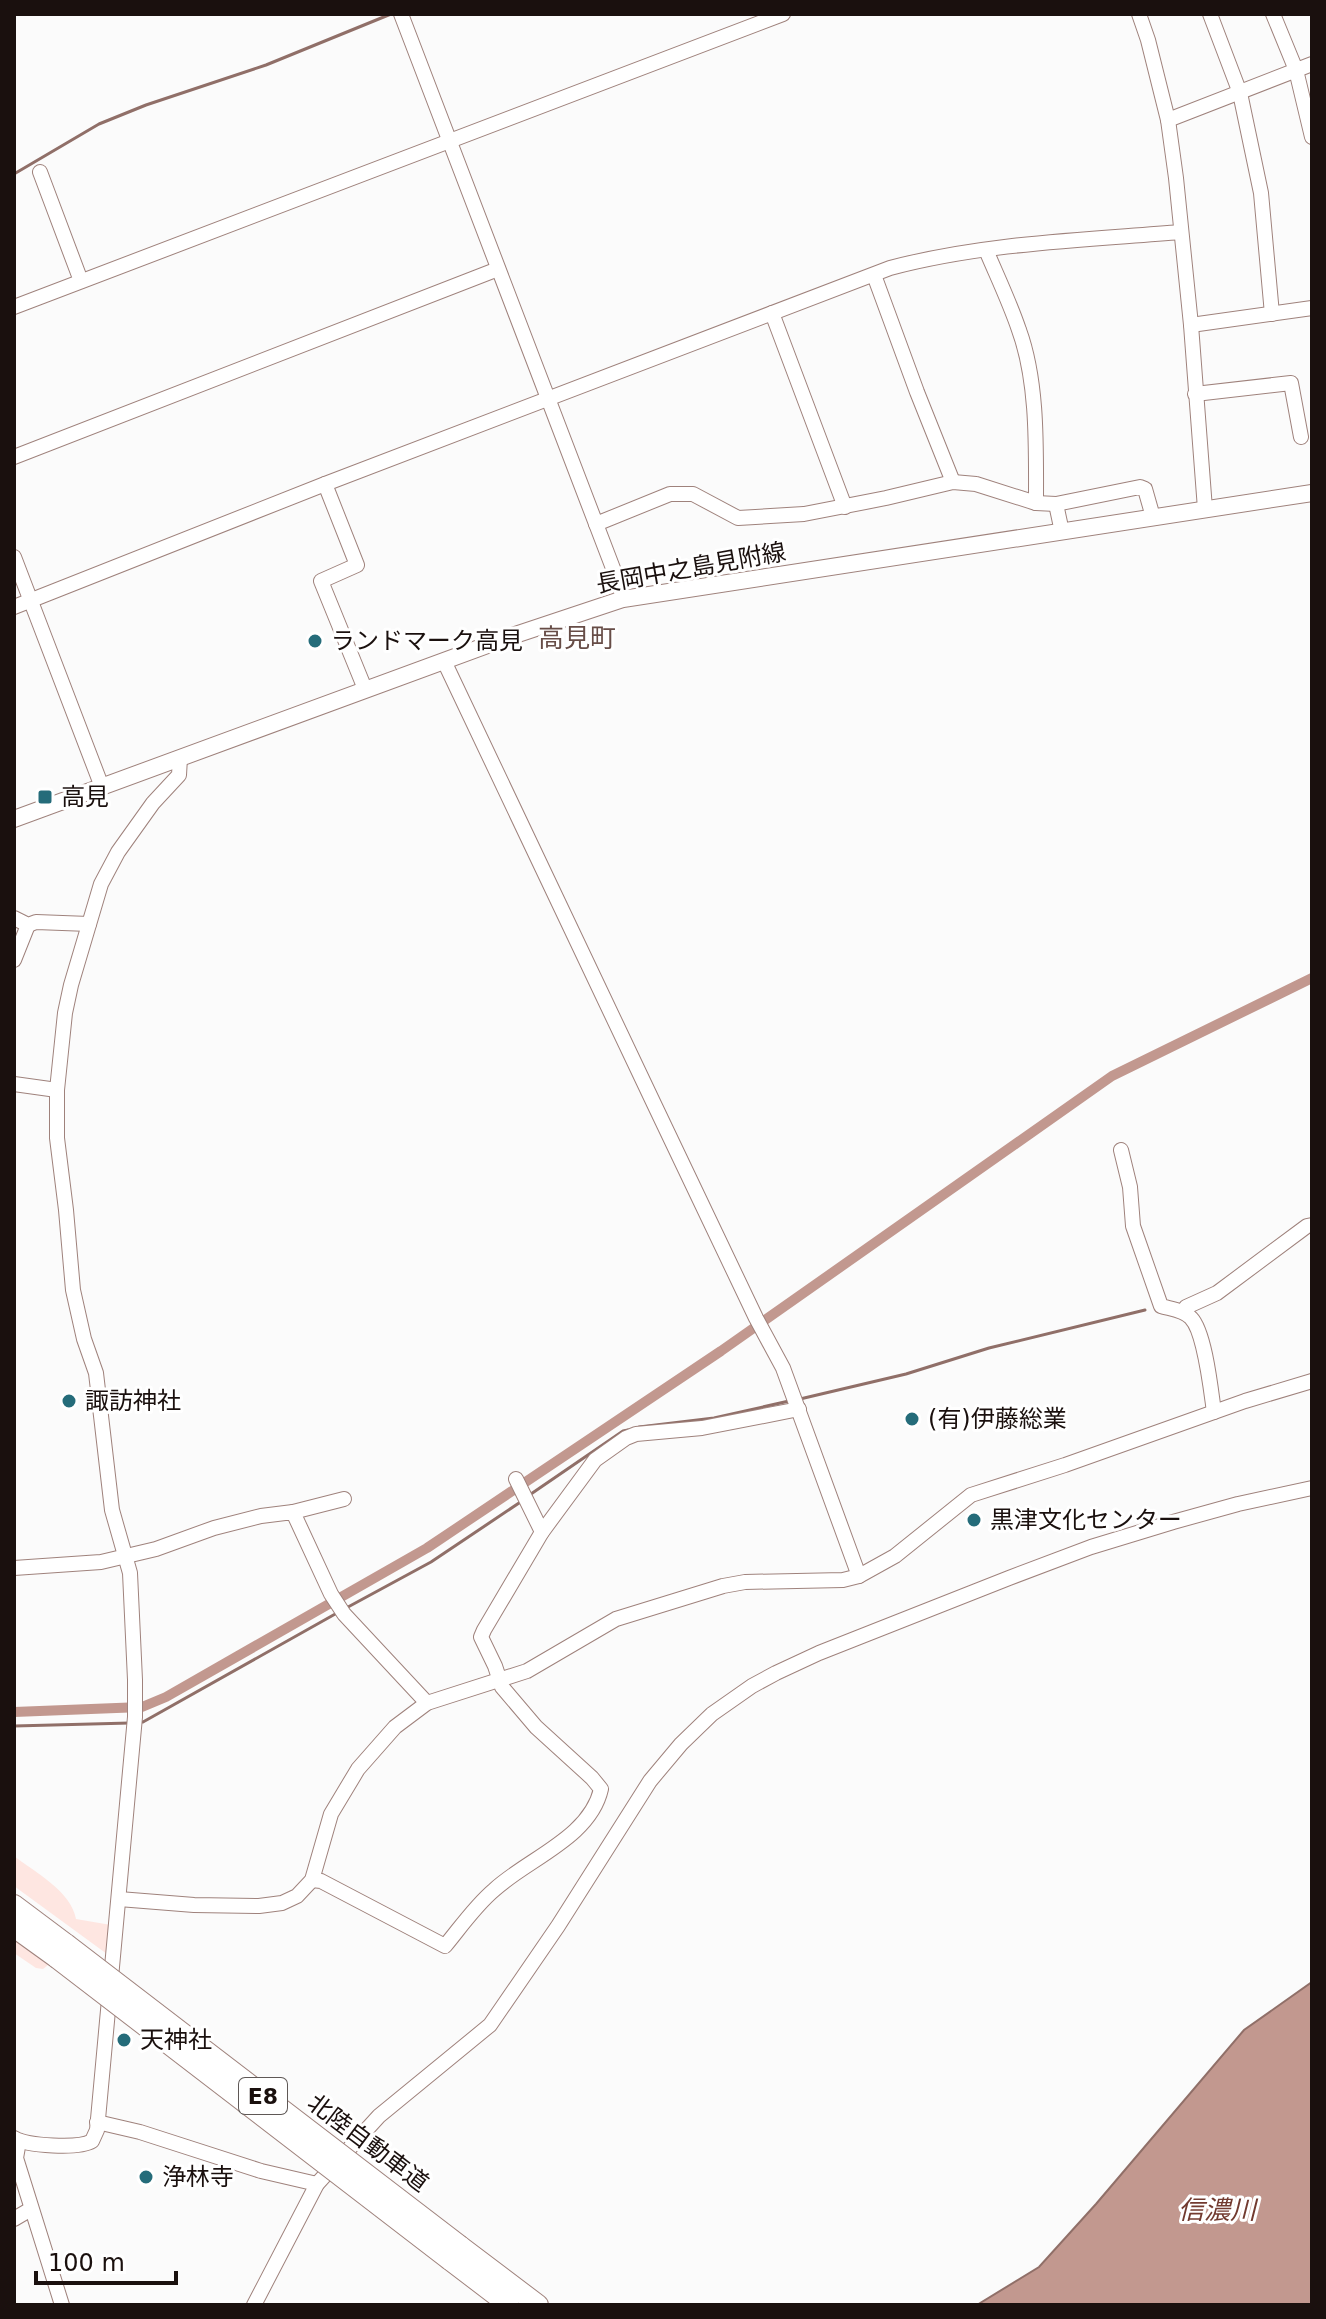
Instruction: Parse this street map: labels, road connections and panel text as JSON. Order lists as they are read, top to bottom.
{
  "streets": {
    "highway": ["E8", "北陸自動車道"],
    "main road": ["長岡中之島見附線"]
  },
  "districts": ["高見町"],
  "water": ["信濃川"],
  "places": {
    "other": [
      "ランドマーク高見",
      "諏訪神社",
      "(有)伊藤総業",
      "黒津文化センター",
      "天神社",
      "浄林寺"
    ],
    "transit": ["高見"]
  },
  "scale_bar": "100 m"
}
